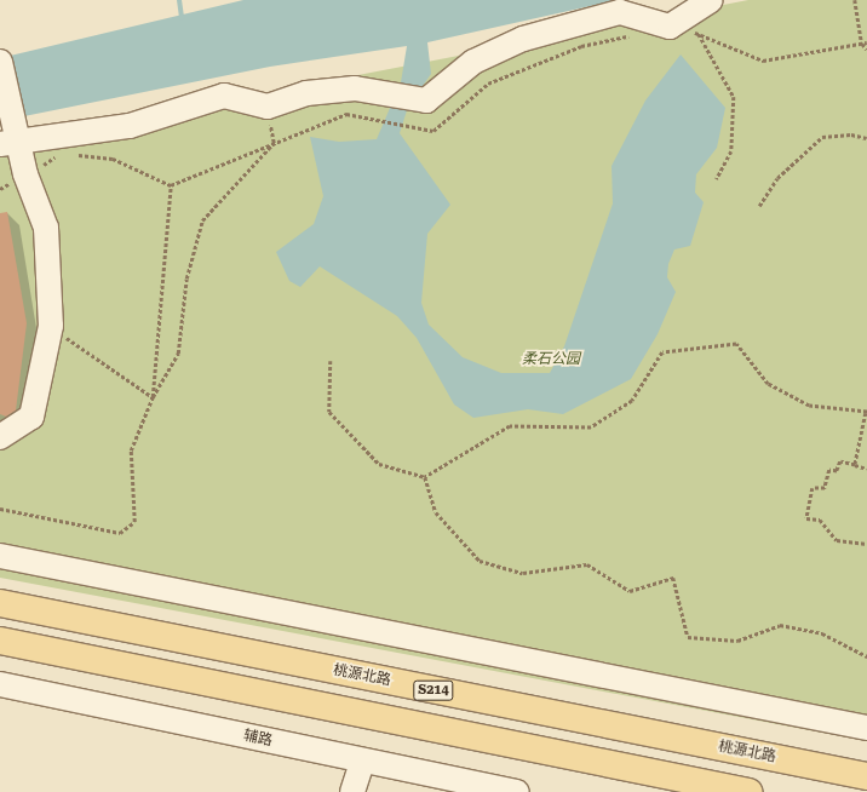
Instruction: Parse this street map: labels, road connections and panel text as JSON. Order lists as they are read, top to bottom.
{
  "streets": {
    "main road": ["桃源北路", "S214"],
    "street": ["辅路"]
  },
  "parks": ["柔石公园"]
}
